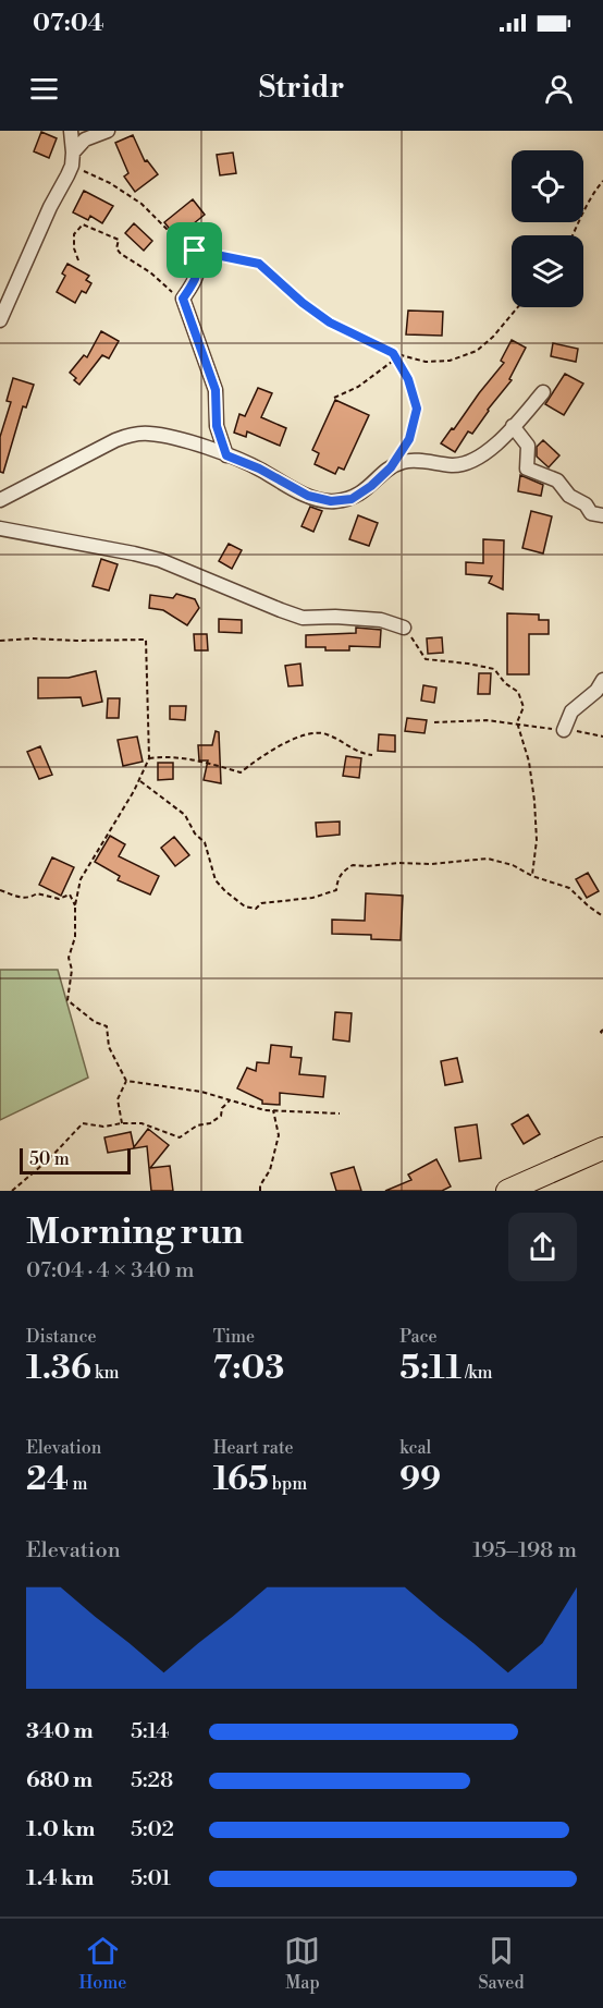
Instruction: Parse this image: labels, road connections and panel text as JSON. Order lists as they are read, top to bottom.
{
  "scale_bar": "50 m",
  "page": {
    "status": "07:04",
    "header": "Stridr",
    "scale": "50 m",
    "heading": ["Morning run", "07:04 · 4 × 340 m"],
    "stats": [
      ["Distance", "1.36 km"],
      ["Time", "7:03"],
      ["Pace", "5:11 /km"],
      ["Elevation", "24 m"],
      ["Heart rate", "165 bpm"],
      ["kcal", "99"]
    ],
    "chart": ["Elevation", "195–198 m"],
    "list": [
      {
        "name": "340 m",
        "note": "5:14"
      },
      {
        "name": "680 m",
        "note": "5:28"
      },
      {
        "name": "1.0 km",
        "note": "5:02"
      },
      {
        "name": "1.4 km",
        "note": "5:01"
      }
    ],
    "tabs": ["Home", "Map", "Saved"]
  }
}
